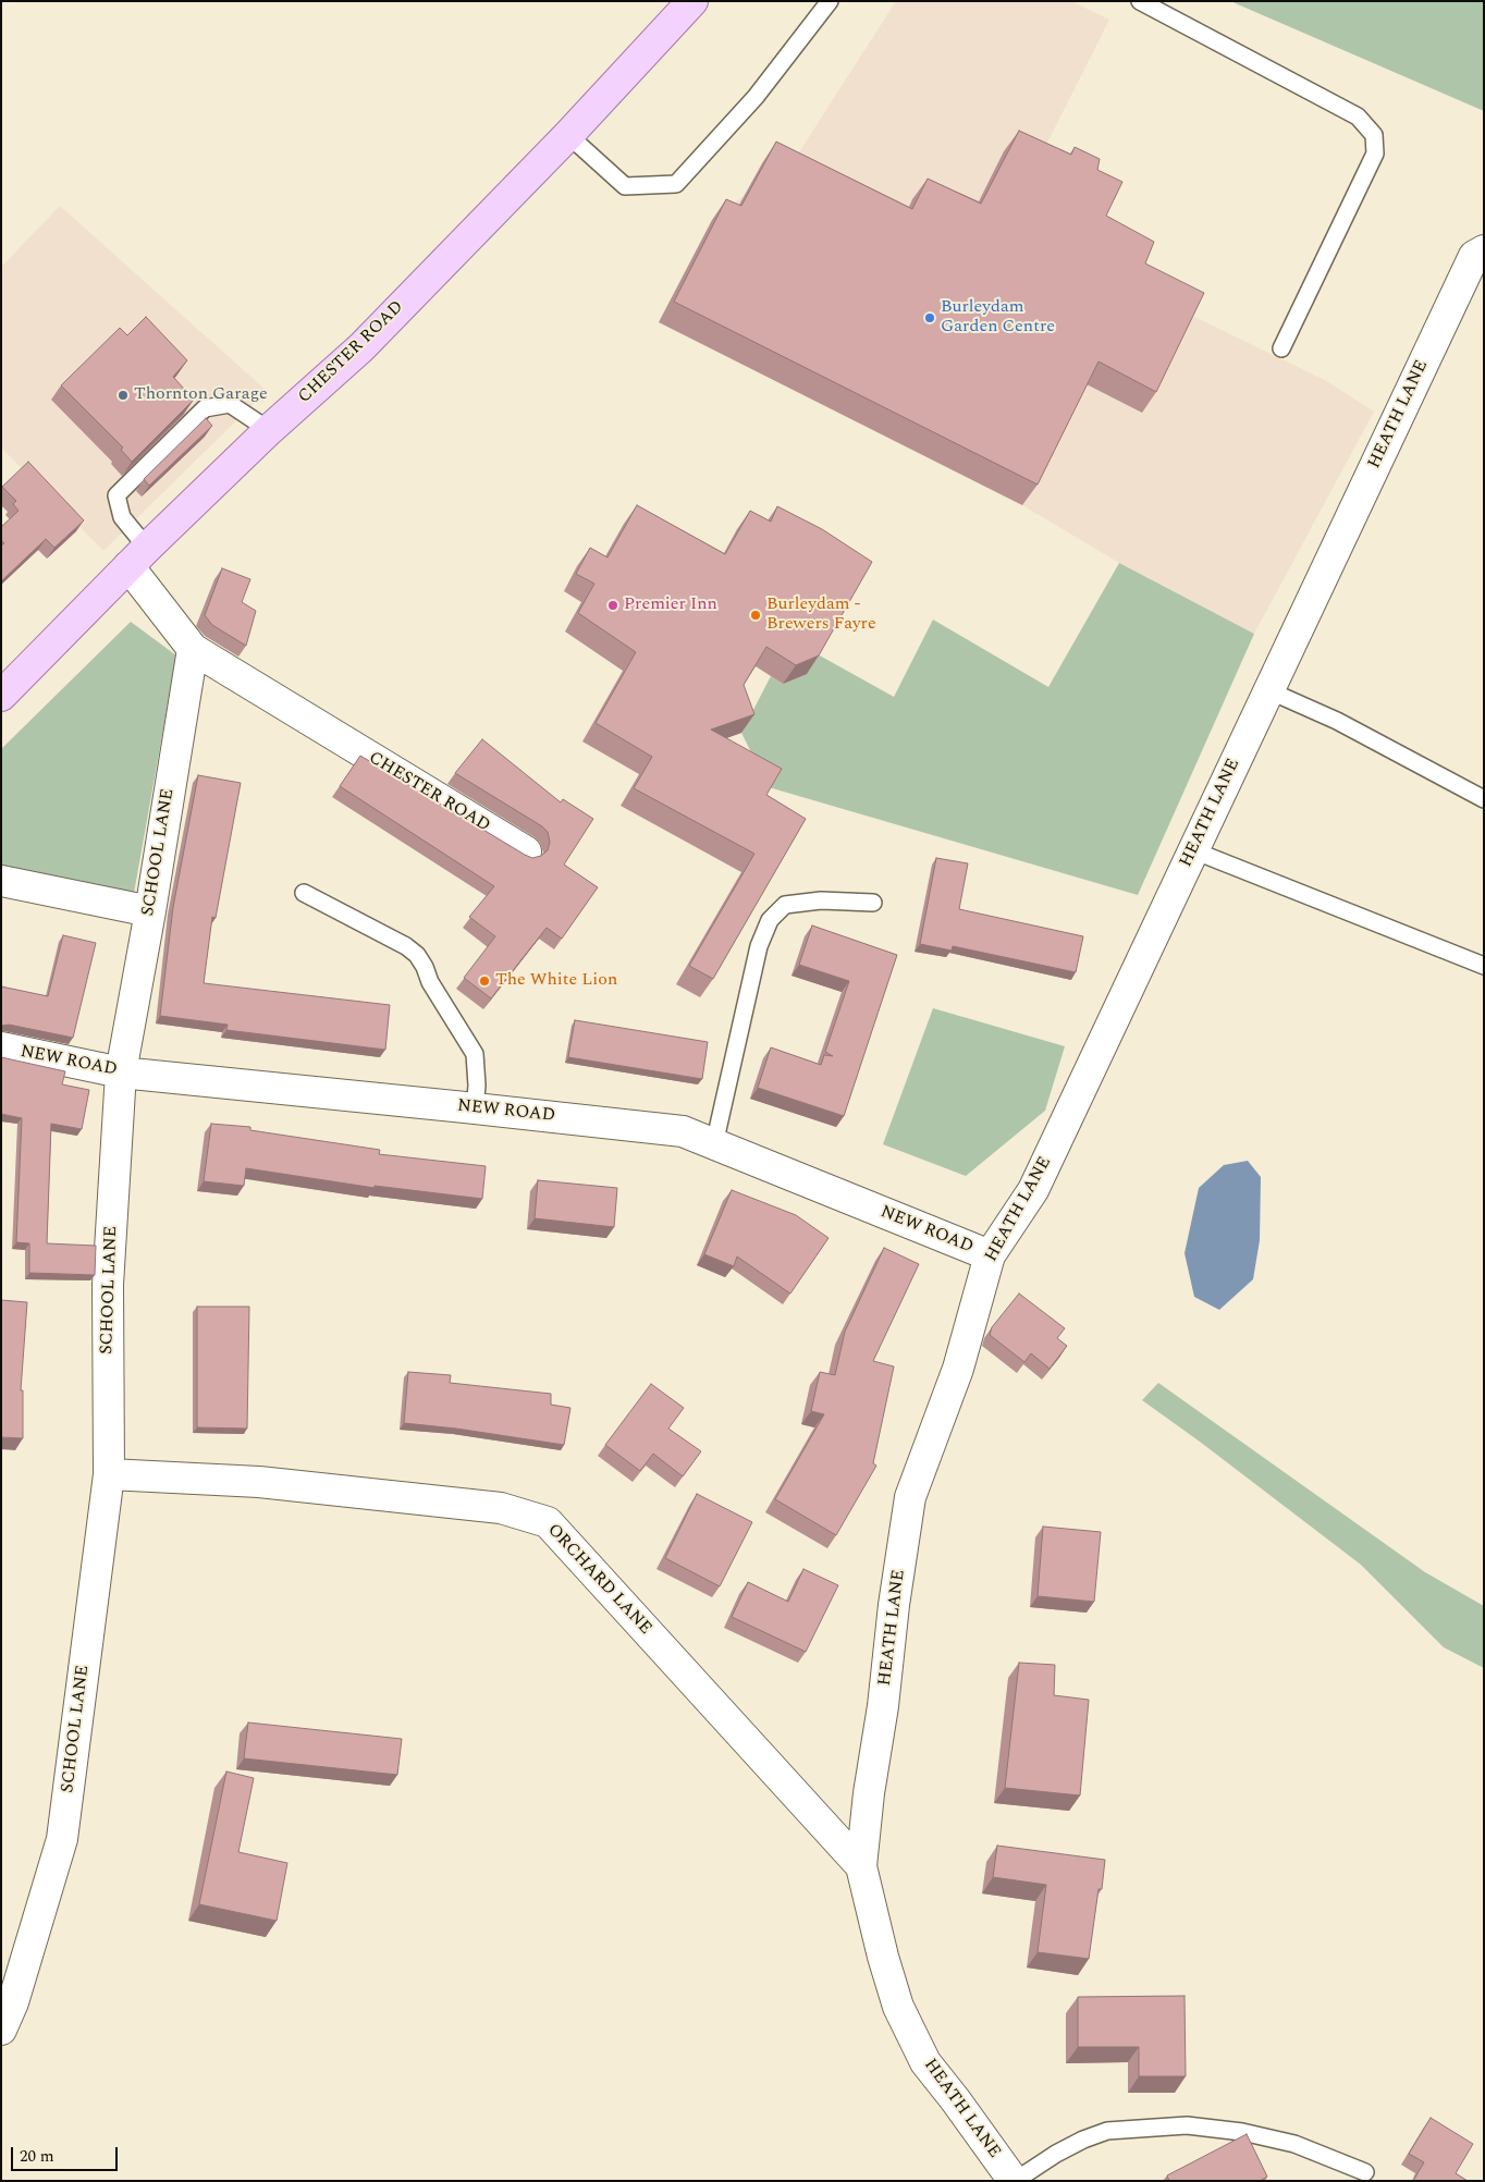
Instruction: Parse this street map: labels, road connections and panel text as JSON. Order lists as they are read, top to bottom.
{
  "streets": {
    "main road": ["CHESTER ROAD"],
    "street": [
      "HEATH LANE",
      "SCHOOL LANE",
      "NEW ROAD",
      "ORCHARD LANE"
    ]
  },
  "crossings": [
    ["CHESTER ROAD", "SCHOOL LANE"],
    ["HEATH LANE", "NEW ROAD"],
    ["HEATH LANE", "ORCHARD LANE"],
    ["SCHOOL LANE", "NEW ROAD"],
    ["SCHOOL LANE", "ORCHARD LANE"]
  ],
  "places": [
    "Burleydam Garden Centre",
    "Thornton Garage",
    "Premier Inn",
    "Burleydam - Brewers Fayre",
    "The White Lion"
  ],
  "scale_bar": "20 m"
}
